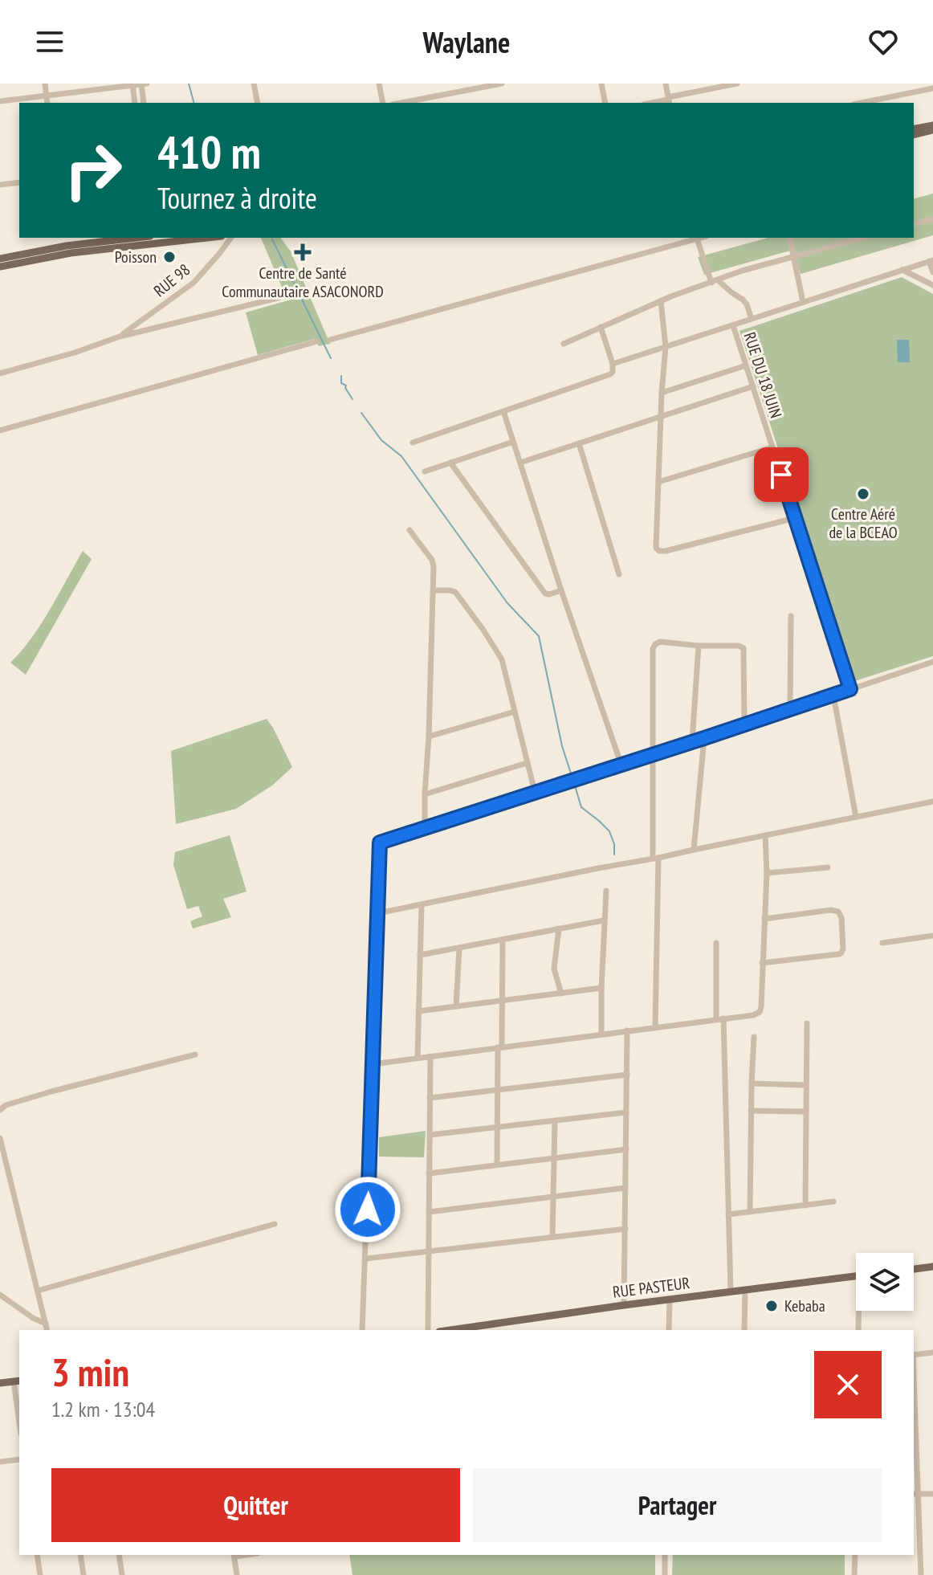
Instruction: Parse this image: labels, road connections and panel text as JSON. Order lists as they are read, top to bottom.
{
  "streets": {
    "main road": ["RUE PASTEUR"],
    "street": ["RUE 98", "RUE DU 18 JUIN"]
  },
  "places": {
    "health": ["Centre de Santé Communautaire ASACONORD"],
    "other": ["Poisson", "Centre Aéré de la BCEAO", "Kebaba"]
  },
  "page": {
    "header": "Waylane",
    "turn": ["410 m", "Tournez à droite"],
    "heading": ["3 min", "1.2 km · 13:04"],
    "buttons": ["Quitter", "Partager"]
  }
}
